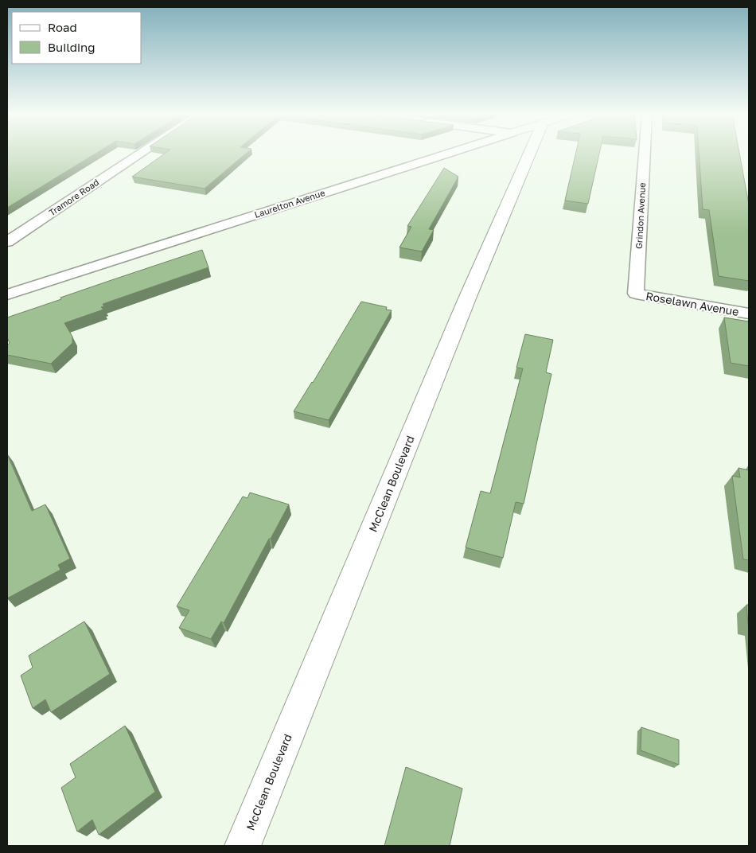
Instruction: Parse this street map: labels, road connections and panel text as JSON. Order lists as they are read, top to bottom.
{
  "streets": {
    "street": [
      "Tramore Road",
      "Laurelton Avenue",
      "Grindon Avenue",
      "Roselawn Avenue",
      "McClean Boulevard"
    ]
  },
  "crossings": [
    ["Grindon Avenue", "Roselawn Avenue"]
  ],
  "legend": ["Road", "Building"]
}
